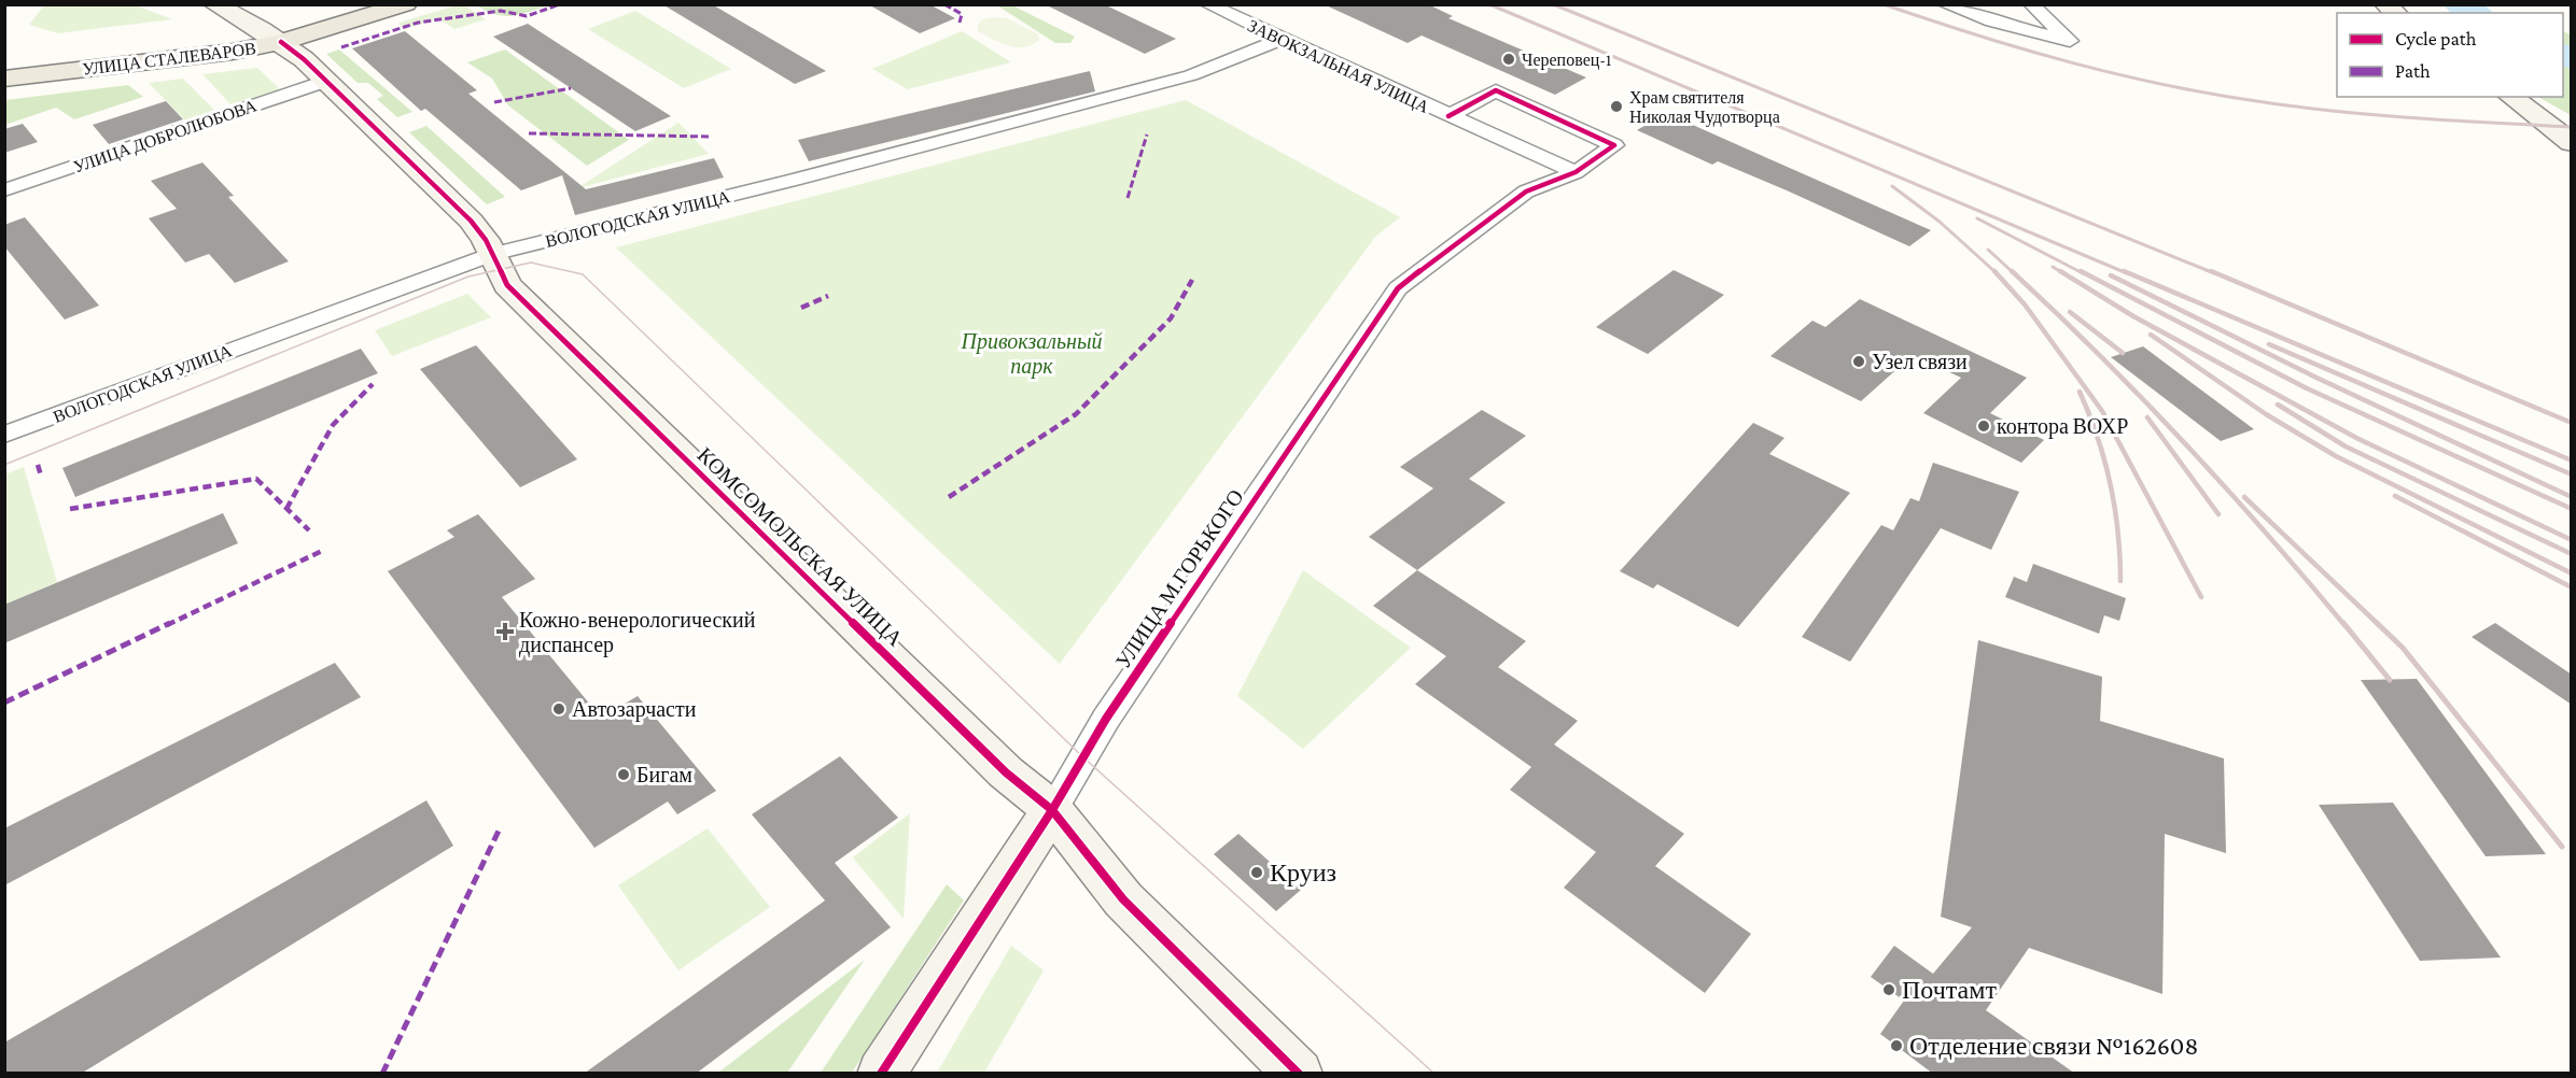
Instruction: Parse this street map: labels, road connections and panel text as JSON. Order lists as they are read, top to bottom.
{
  "streets": {
    "main road": ["УЛИЦА СТАЛЕВАРОВ"],
    "street": [
      "ЗАВОКЗАЛЬНАЯ УЛИЦА",
      "УЛИЦА ДОБРОЛЮБОВА",
      "ВОЛОГОДСКАЯ УЛИЦА",
      "КОМСОМОЛЬСКАЯ УЛИЦА",
      "УЛИЦА М.ГОРЬКОГО"
    ]
  },
  "crossings": [
    ["УЛИЦА СТАЛЕВАРОВ", "КОМСОМОЛЬСКАЯ УЛИЦА"],
    ["ЗАВОКЗАЛЬНАЯ УЛИЦА", "ВОЛОГОДСКАЯ УЛИЦА"],
    ["ЗАВОКЗАЛЬНАЯ УЛИЦА", "УЛИЦА М.ГОРЬКОГО"],
    ["УЛИЦА ДОБРОЛЮБОВА", "КОМСОМОЛЬСКАЯ УЛИЦА"],
    ["ВОЛОГОДСКАЯ УЛИЦА", "КОМСОМОЛЬСКАЯ УЛИЦА"],
    ["КОМСОМОЛЬСКАЯ УЛИЦА", "УЛИЦА М.ГОРЬКОГО"]
  ],
  "parks": ["Привокзальный парк"],
  "places": {
    "other": [
      "Череповец-1",
      "Храм святителя Николая Чудотворца",
      "Узел связи",
      "контора ВОХР",
      "Автозарчасти",
      "Бигам",
      "Круиз",
      "Почтамт",
      "Отделение связи №162608"
    ],
    "health": ["Кожно-венерологический диспансер"]
  },
  "legend": ["Cycle path", "Path"]
}
